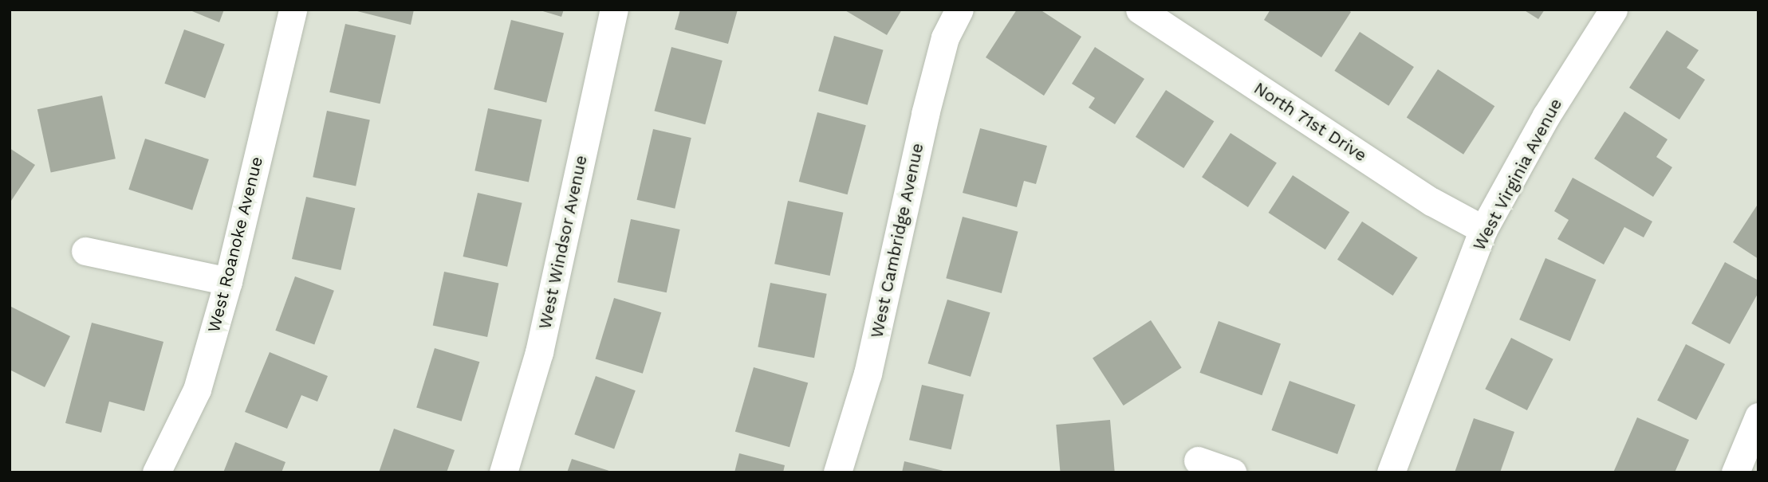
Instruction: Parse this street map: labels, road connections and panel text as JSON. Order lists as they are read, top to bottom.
{
  "streets": {
    "street": [
      "North 71st Drive",
      "West Virginia Avenue",
      "West Cambridge Avenue",
      "West Windsor Avenue",
      "West Roanoke Avenue"
    ]
  },
  "crossings": [
    ["North 71st Drive", "West Virginia Avenue"]
  ]
}
